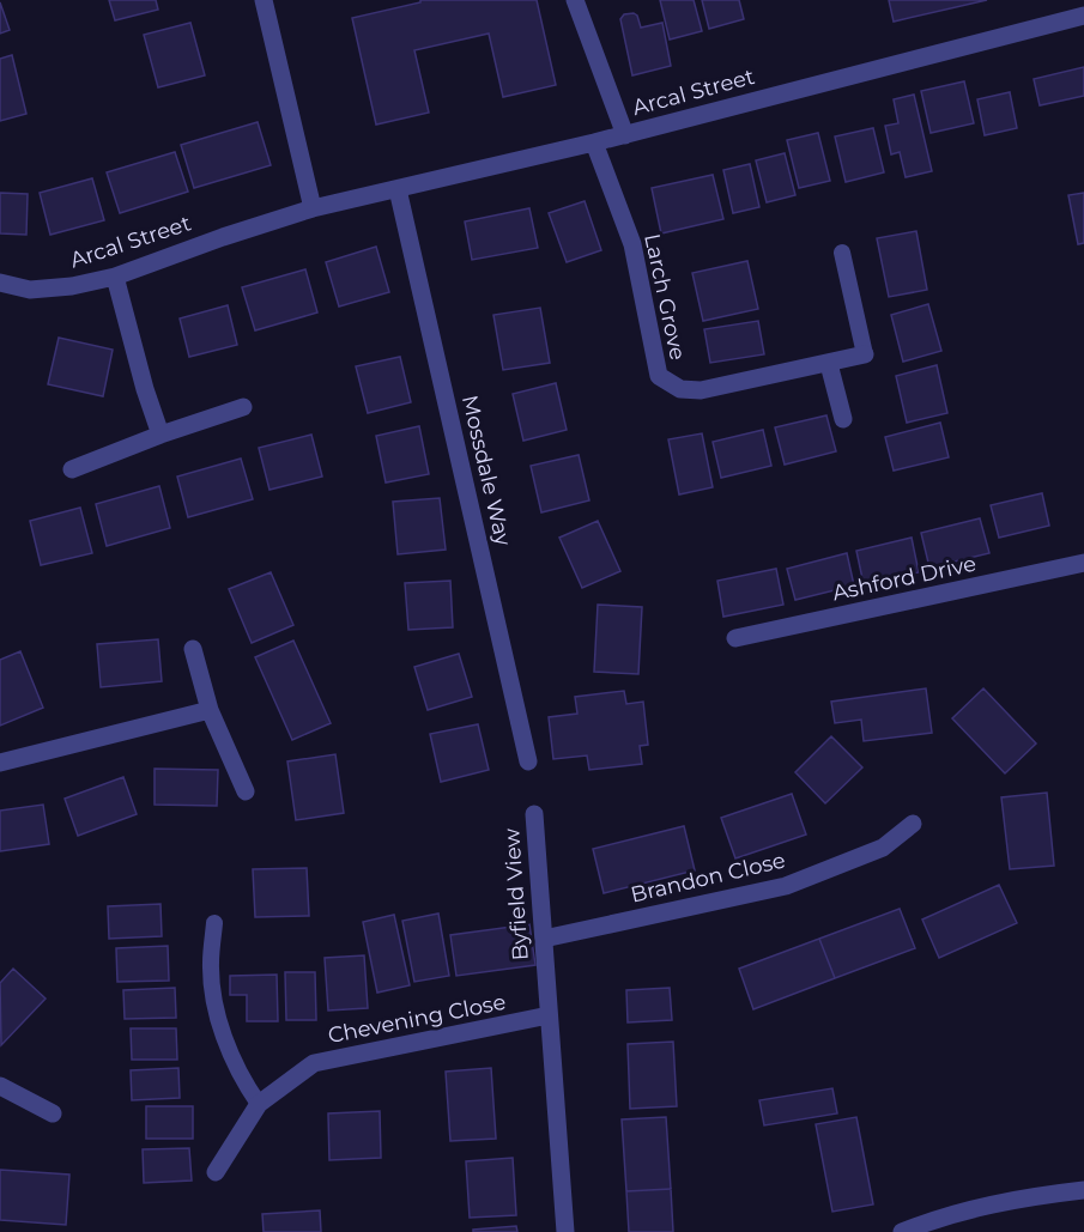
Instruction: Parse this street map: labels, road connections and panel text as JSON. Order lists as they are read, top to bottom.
{
  "streets": {
    "street": [
      "Arcal Street",
      "Larch Grove",
      "Mossdale Way",
      "Ashford Drive",
      "Brandon Close",
      "Byfield View",
      "Chevening Close"
    ]
  },
  "crossings": [
    ["Arcal Street", "Larch Grove"],
    ["Arcal Street", "Mossdale Way"],
    ["Brandon Close", "Byfield View"],
    ["Byfield View", "Chevening Close"]
  ]
}
